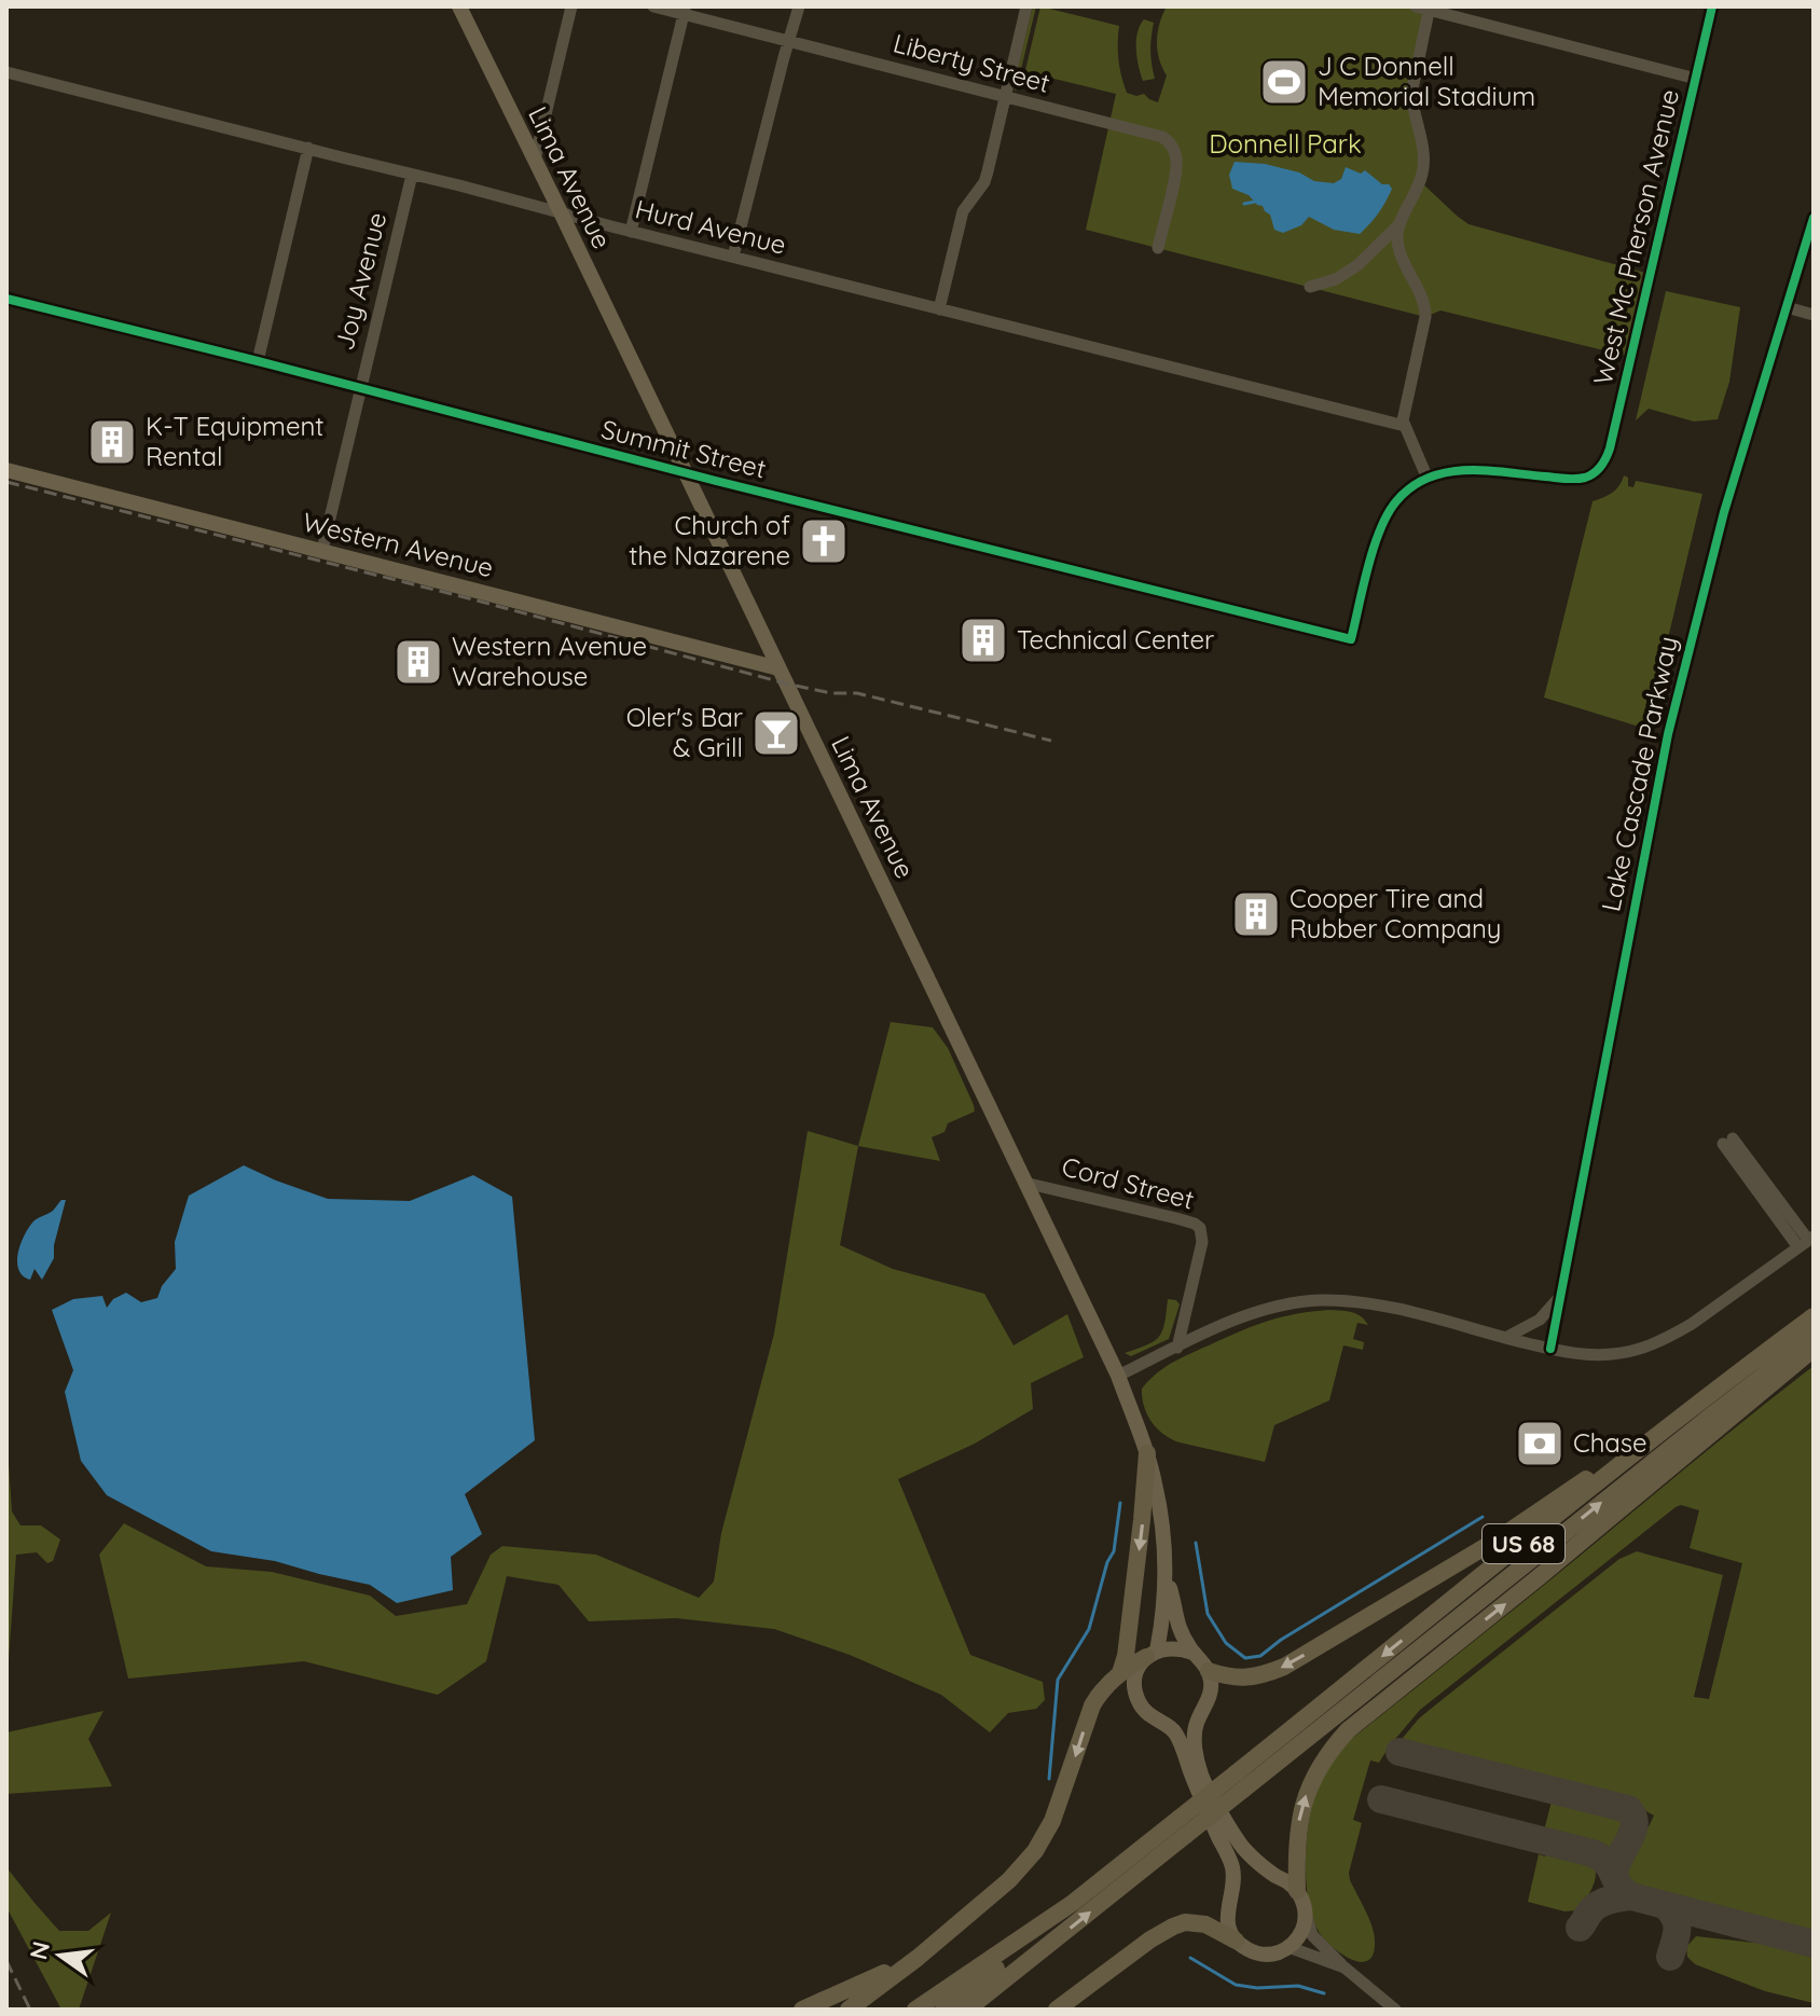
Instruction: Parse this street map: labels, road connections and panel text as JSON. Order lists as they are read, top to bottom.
{
  "streets": {
    "highway": ["US 68"],
    "main road": ["Lima Avenue", "Western Avenue"],
    "street": [
      "Liberty Street",
      "Hurd Avenue",
      "West Mc Pherson Avenue",
      "Joy Avenue",
      "Summit Street",
      "Lake Cascade Parkway",
      "Cord Street"
    ]
  },
  "crossings": [
    ["Lima Avenue", "Hurd Avenue"],
    ["Lima Avenue", "Summit Street"],
    ["Lima Avenue", "Western Avenue"],
    ["Lima Avenue", "Cord Street"],
    ["Hurd Avenue", "Joy Avenue"],
    ["West Mc Pherson Avenue", "Summit Street"],
    ["Joy Avenue", "Summit Street"],
    ["Joy Avenue", "Western Avenue"]
  ],
  "parks": ["Donnell Park"],
  "places": {
    "sports": ["J C Donnell Memorial Stadium"],
    "building": [
      "K-T Equipment Rental",
      "Technical Center",
      "Western Avenue Warehouse",
      "Cooper Tire and Rubber Company"
    ],
    "church": ["Church of the Nazarene"],
    "bar": ["Oler's Bar & Grill"],
    "bank": ["Chase"]
  },
  "north": "left"
}
